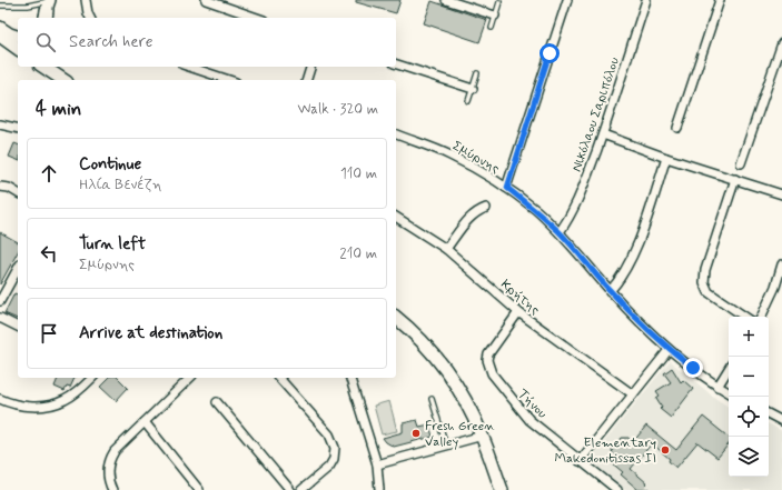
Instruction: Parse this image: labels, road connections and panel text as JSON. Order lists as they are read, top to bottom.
{
  "streets": {
    "street": [
      "Νικόλαου Σαριπόλου",
      "Σμύρνης",
      "Κρήτης",
      "Τήνου"
    ]
  },
  "crossings": [
    ["Νικόλαου Σαριπόλου", "Σμύρνης"],
    ["Κρήτης", "Τήνου"]
  ],
  "places": ["Fresh Green Valley", "Elementary Makedonitissas II"],
  "page": {
    "search": "Search here",
    "heading": ["4 min", "Walk · 320 m"],
    "list": [
      ["Continue", "Ηλία Βενέζη", "110 m"],
      ["Turn left", "Σμύρνης", "210 m"],
      "Arrive at destination"
    ],
    "map_buttons": ["+", "−"]
  }
}
